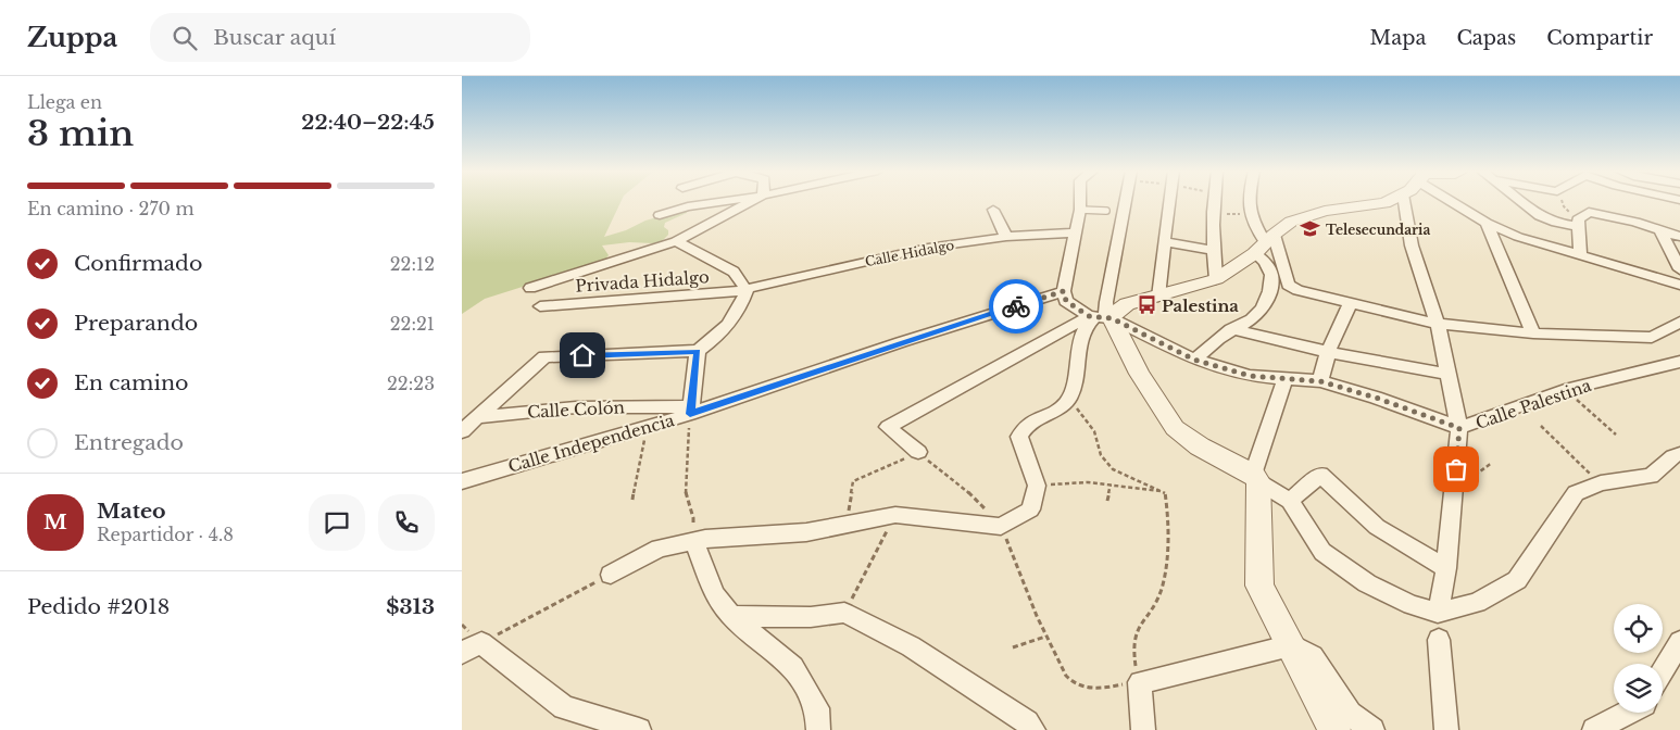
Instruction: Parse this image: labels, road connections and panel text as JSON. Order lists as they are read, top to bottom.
{
  "streets": {
    "street": [
      "Calle Hidalgo",
      "Privada Hidalgo",
      "Calle Palestina",
      "Calle Colón",
      "Calle Independencia"
    ]
  },
  "crossings": [
    ["Calle Hidalgo", "Privada Hidalgo"],
    ["Calle Palestina", "Calle Independencia"],
    ["Calle Colón", "Calle Independencia"]
  ],
  "places": {
    "school or university": ["Telesecundaria"],
    "bus stop": ["Palestina"]
  },
  "page": {
    "header": "Zuppa",
    "search": "Buscar aquí",
    "nav": ["Mapa", "Capas", "Compartir"],
    "heading": ["3 min", "Llega en", "22:40–22:45"],
    "panel": [
      "Mateo",
      "Repartidor · 4.8",
      "Pedido #2018",
      "$313"
    ],
    "bar": "En camino · 270 m",
    "list": [
      ["Confirmado", "22:12"],
      ["Preparando", "22:21"],
      ["En camino", "22:23"],
      "Entregado"
    ],
    "round": "M"
  }
}
